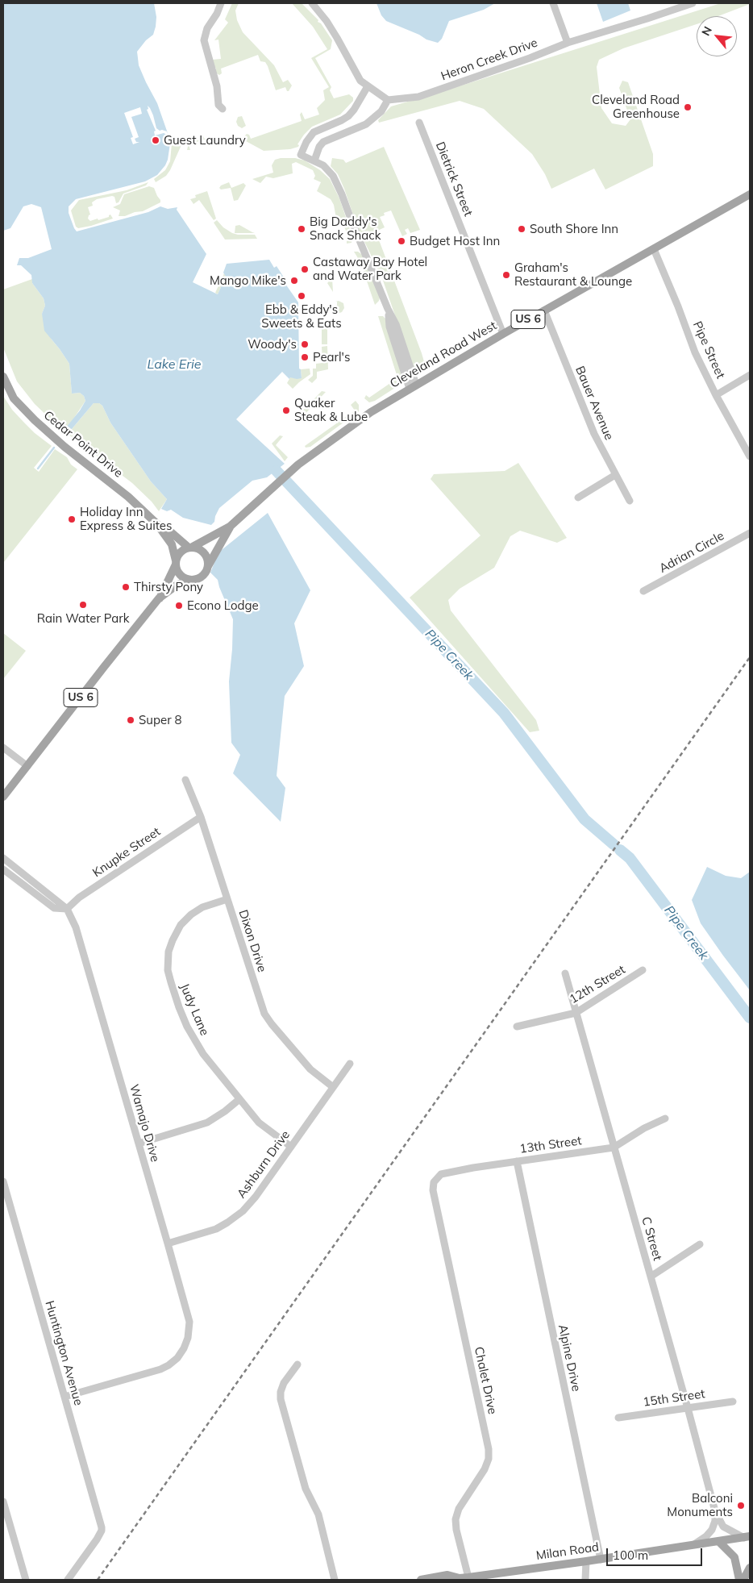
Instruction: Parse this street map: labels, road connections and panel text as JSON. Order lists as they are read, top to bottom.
{
  "streets": {
    "main road": [
      "US 6",
      "Cleveland Road West",
      "Cedar Point Drive",
      "Milan Road"
    ],
    "street": [
      "Heron Creek Drive",
      "Dietrick Street",
      "Pipe Street",
      "Bauer Avenue",
      "Adrian Circle",
      "Knupke Street",
      "Dixon Drive",
      "12th Street",
      "Judy Lane",
      "Wamajo Drive",
      "13th Street",
      "Ashburn Drive",
      "C Street",
      "Huntington Avenue",
      "Alpine Drive",
      "Chalet Drive",
      "15th Street"
    ]
  },
  "crossings": [
    ["Dietrick Street", "Cleveland Road West"],
    ["US 6", "Cleveland Road West"],
    ["US 6", "Cedar Point Drive"],
    ["Pipe Street", "Cleveland Road West"],
    ["Cleveland Road West", "Bauer Avenue"],
    ["Cleveland Road West", "Cedar Point Drive"],
    ["Knupke Street", "Dixon Drive"],
    ["Knupke Street", "Wamajo Drive"],
    ["Dixon Drive", "Judy Lane"],
    ["Dixon Drive", "Ashburn Drive"],
    ["12th Street", "C Street"],
    ["Judy Lane", "Ashburn Drive"],
    ["Wamajo Drive", "Ashburn Drive"],
    ["Wamajo Drive", "Huntington Avenue"],
    ["13th Street", "C Street"],
    ["13th Street", "Alpine Drive"],
    ["13th Street", "Chalet Drive"],
    ["C Street", "15th Street"],
    ["C Street", "Milan Road"],
    ["Alpine Drive", "Milan Road"],
    ["Chalet Drive", "Milan Road"]
  ],
  "water": ["Lake Erie", "Pipe Creek"],
  "places": [
    "Cleveland Road Greenhouse",
    "Guest Laundry",
    "Big Daddy's Snack Shack",
    "South Shore Inn",
    "Budget Host Inn",
    "Castaway Bay Hotel and Water Park",
    "Graham's Restaurant & Lounge",
    "Mango Mike's",
    "Ebb & Eddy's Sweets & Eats",
    "Woody's",
    "Pearl's",
    "Quaker Steak & Lube",
    "Holiday Inn Express & Suites",
    "Thirsty Pony",
    "Rain Water Park",
    "Econo Lodge",
    "Super 8",
    "Balconi Monuments"
  ],
  "scale_bar": "100 m",
  "north": "top left"
}
